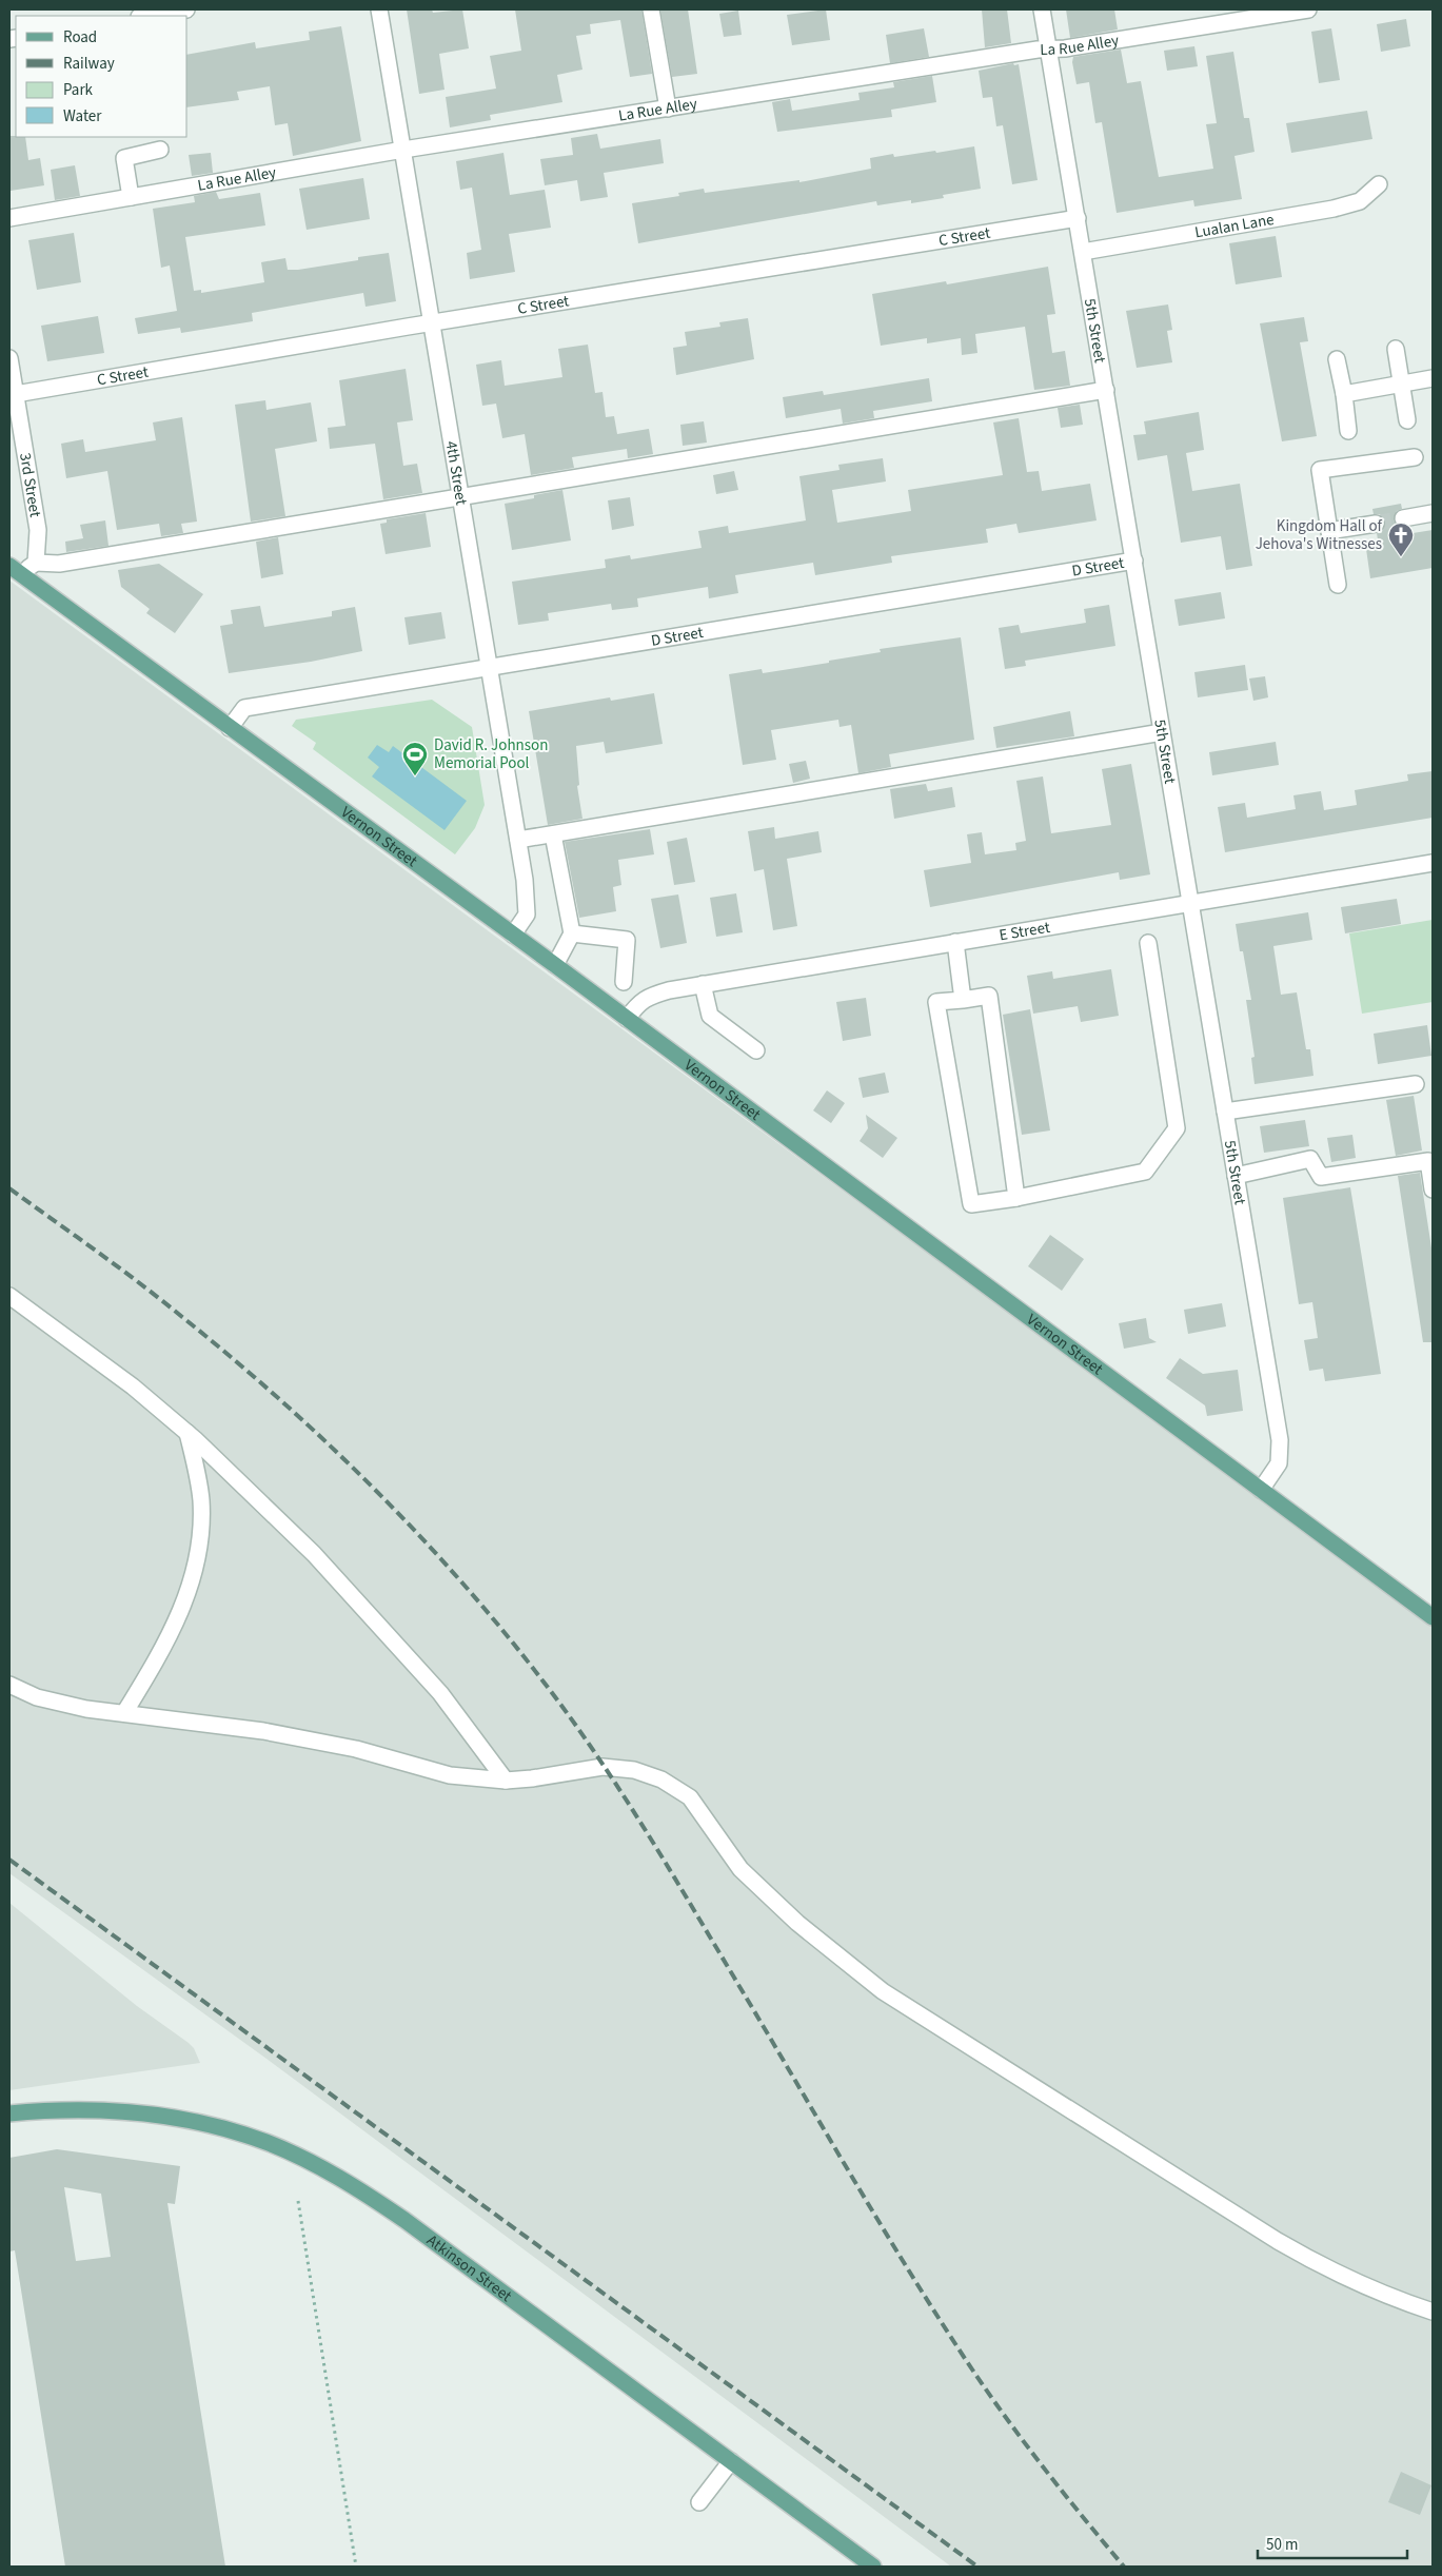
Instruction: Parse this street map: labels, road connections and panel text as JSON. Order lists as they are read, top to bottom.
{
  "streets": {
    "main road": ["Vernon Street", "Atkinson Street"],
    "street": [
      "La Rue Alley",
      "Lualan Lane",
      "C Street",
      "5th Street",
      "4th Street",
      "3rd Street",
      "D Street",
      "E Street"
    ]
  },
  "crossings": [
    ["La Rue Alley", "5th Street"],
    ["La Rue Alley", "4th Street"],
    ["Lualan Lane", "5th Street"],
    ["C Street", "5th Street"],
    ["C Street", "4th Street"],
    ["C Street", "3rd Street"],
    ["5th Street", "D Street"],
    ["5th Street", "Vernon Street"],
    ["5th Street", "E Street"],
    ["4th Street", "D Street"],
    ["4th Street", "Vernon Street"],
    ["D Street", "Vernon Street"],
    ["Vernon Street", "E Street"]
  ],
  "places": {
    "church": ["Kingdom Hall of Jehova's Witnesses"],
    "sports": ["David R. Johnson Memorial Pool"]
  },
  "legend": [
    "Road",
    "Railway",
    "Park",
    "Water"
  ],
  "scale_bar": "50 m"
}
